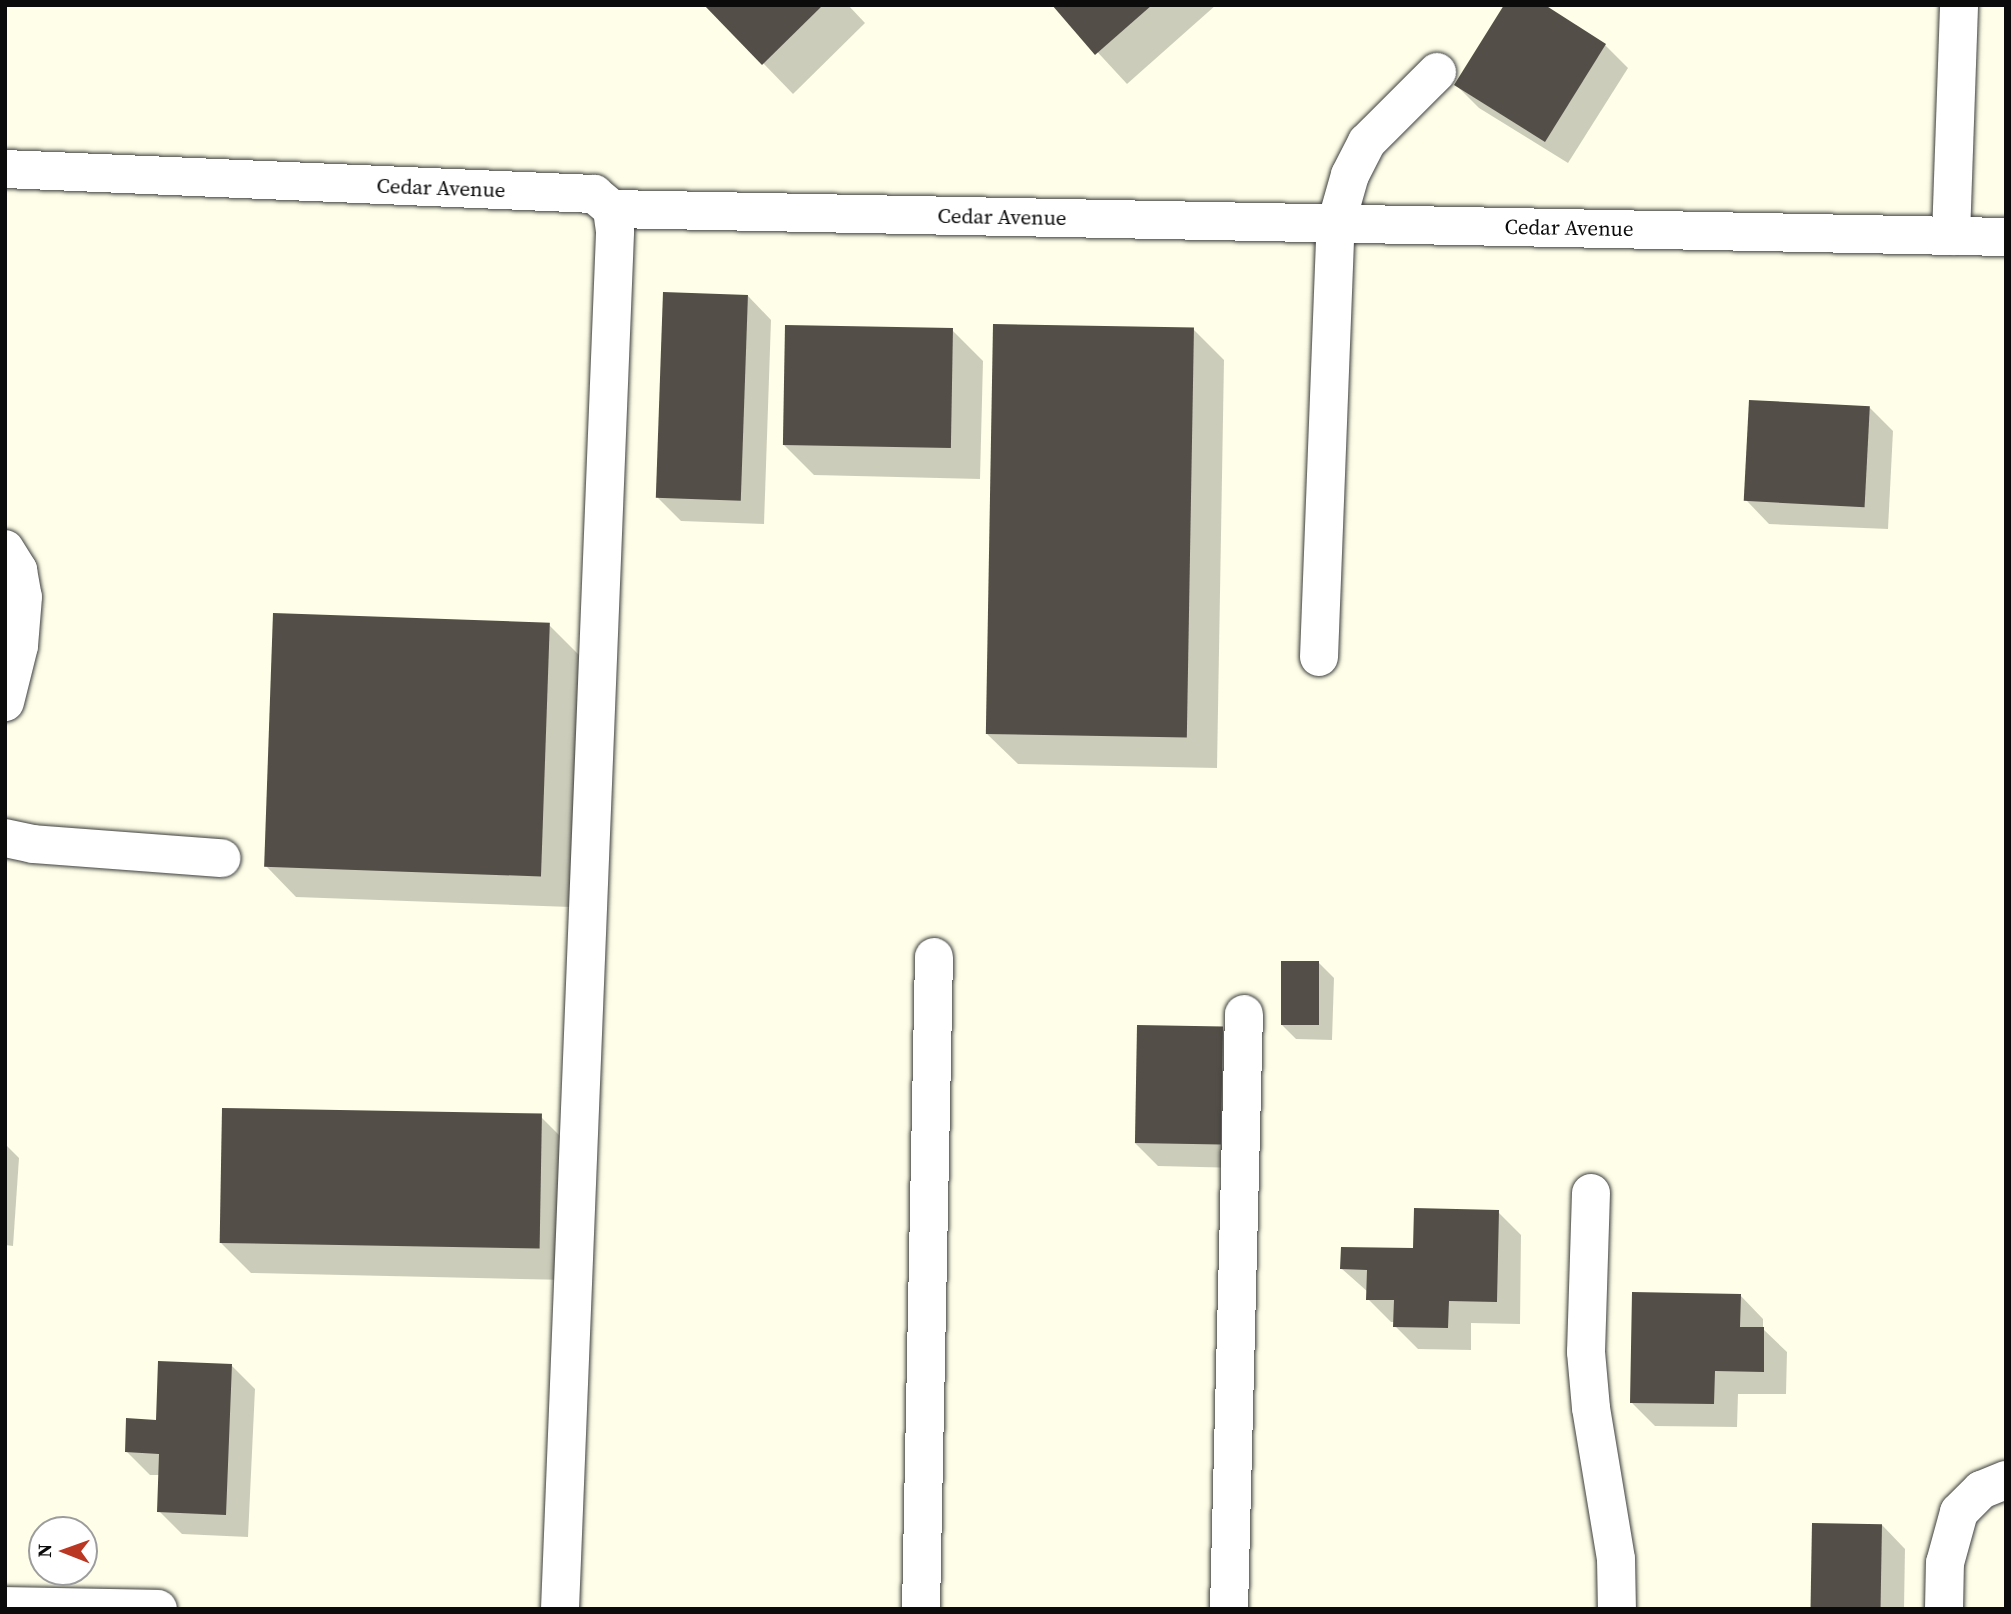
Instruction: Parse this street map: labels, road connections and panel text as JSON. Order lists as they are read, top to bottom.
{
  "streets": {
    "street": ["Cedar Avenue"]
  },
  "north": "left"
}
